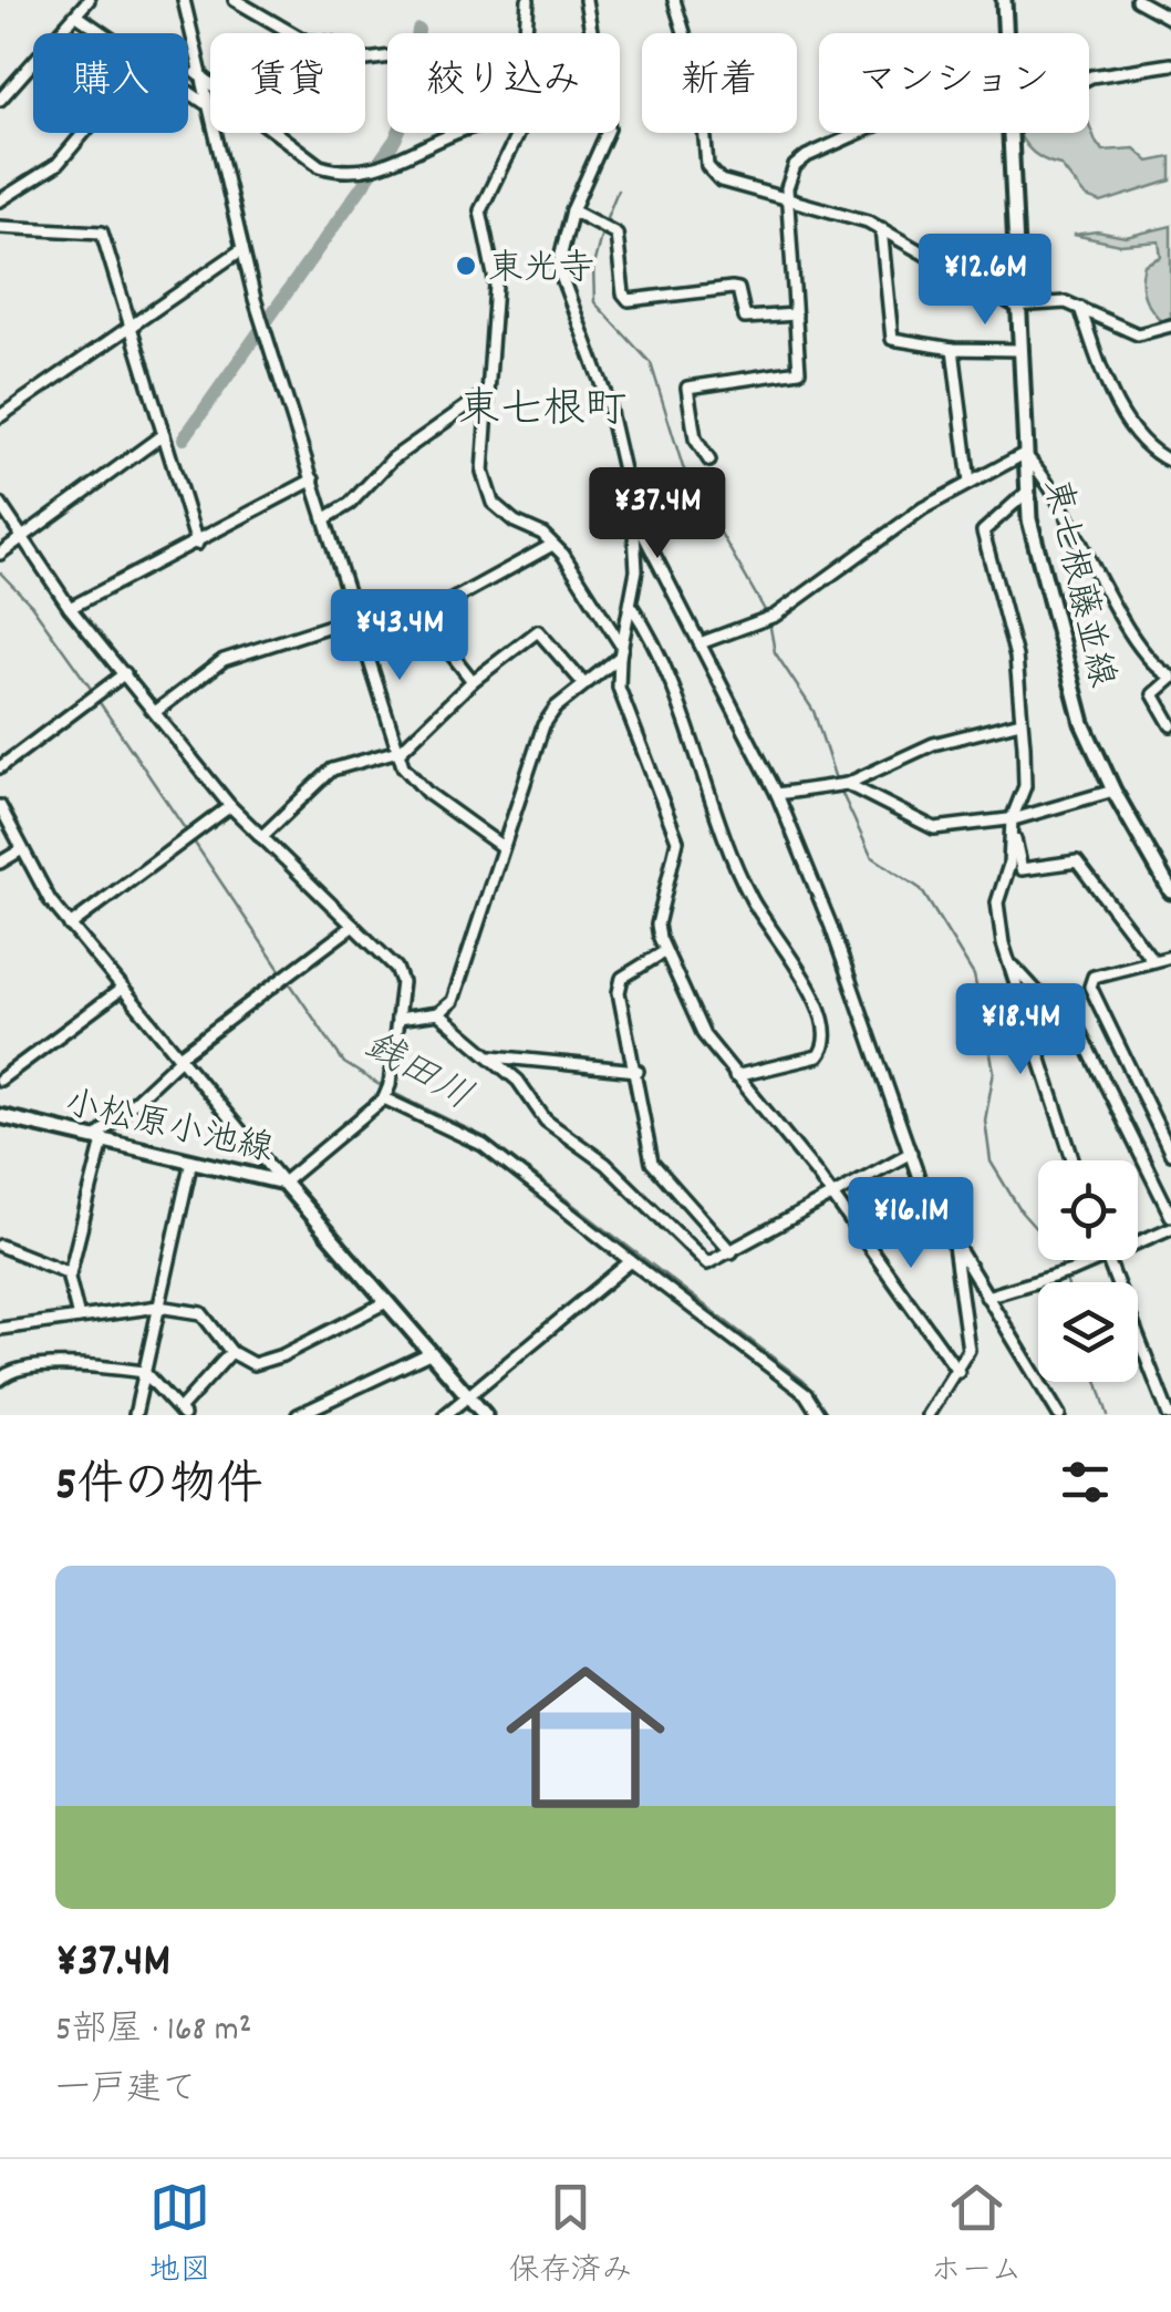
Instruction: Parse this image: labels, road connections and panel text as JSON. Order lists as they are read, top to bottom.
{
  "streets": {
    "main road": ["東七根藤並線", "小松原小池線"]
  },
  "districts": ["東七根町"],
  "water": ["銭田川"],
  "places": ["東光寺"],
  "page": {
    "chip": [
      "購入",
      "賃貸",
      "絞り込み",
      "新着",
      "マンション"
    ],
    "price": [
      "¥12.6M",
      "¥37.4M",
      "¥43.4M",
      "¥18.4M",
      "¥16.1M"
    ],
    "heading": "5件の物件",
    "list": [
      {
        "name": "¥37.4M",
        "note": "5部屋 · 168 m² · 一戸建て"
      }
    ],
    "tabs": ["地図", "保存済み", "ホーム"]
  }
}
